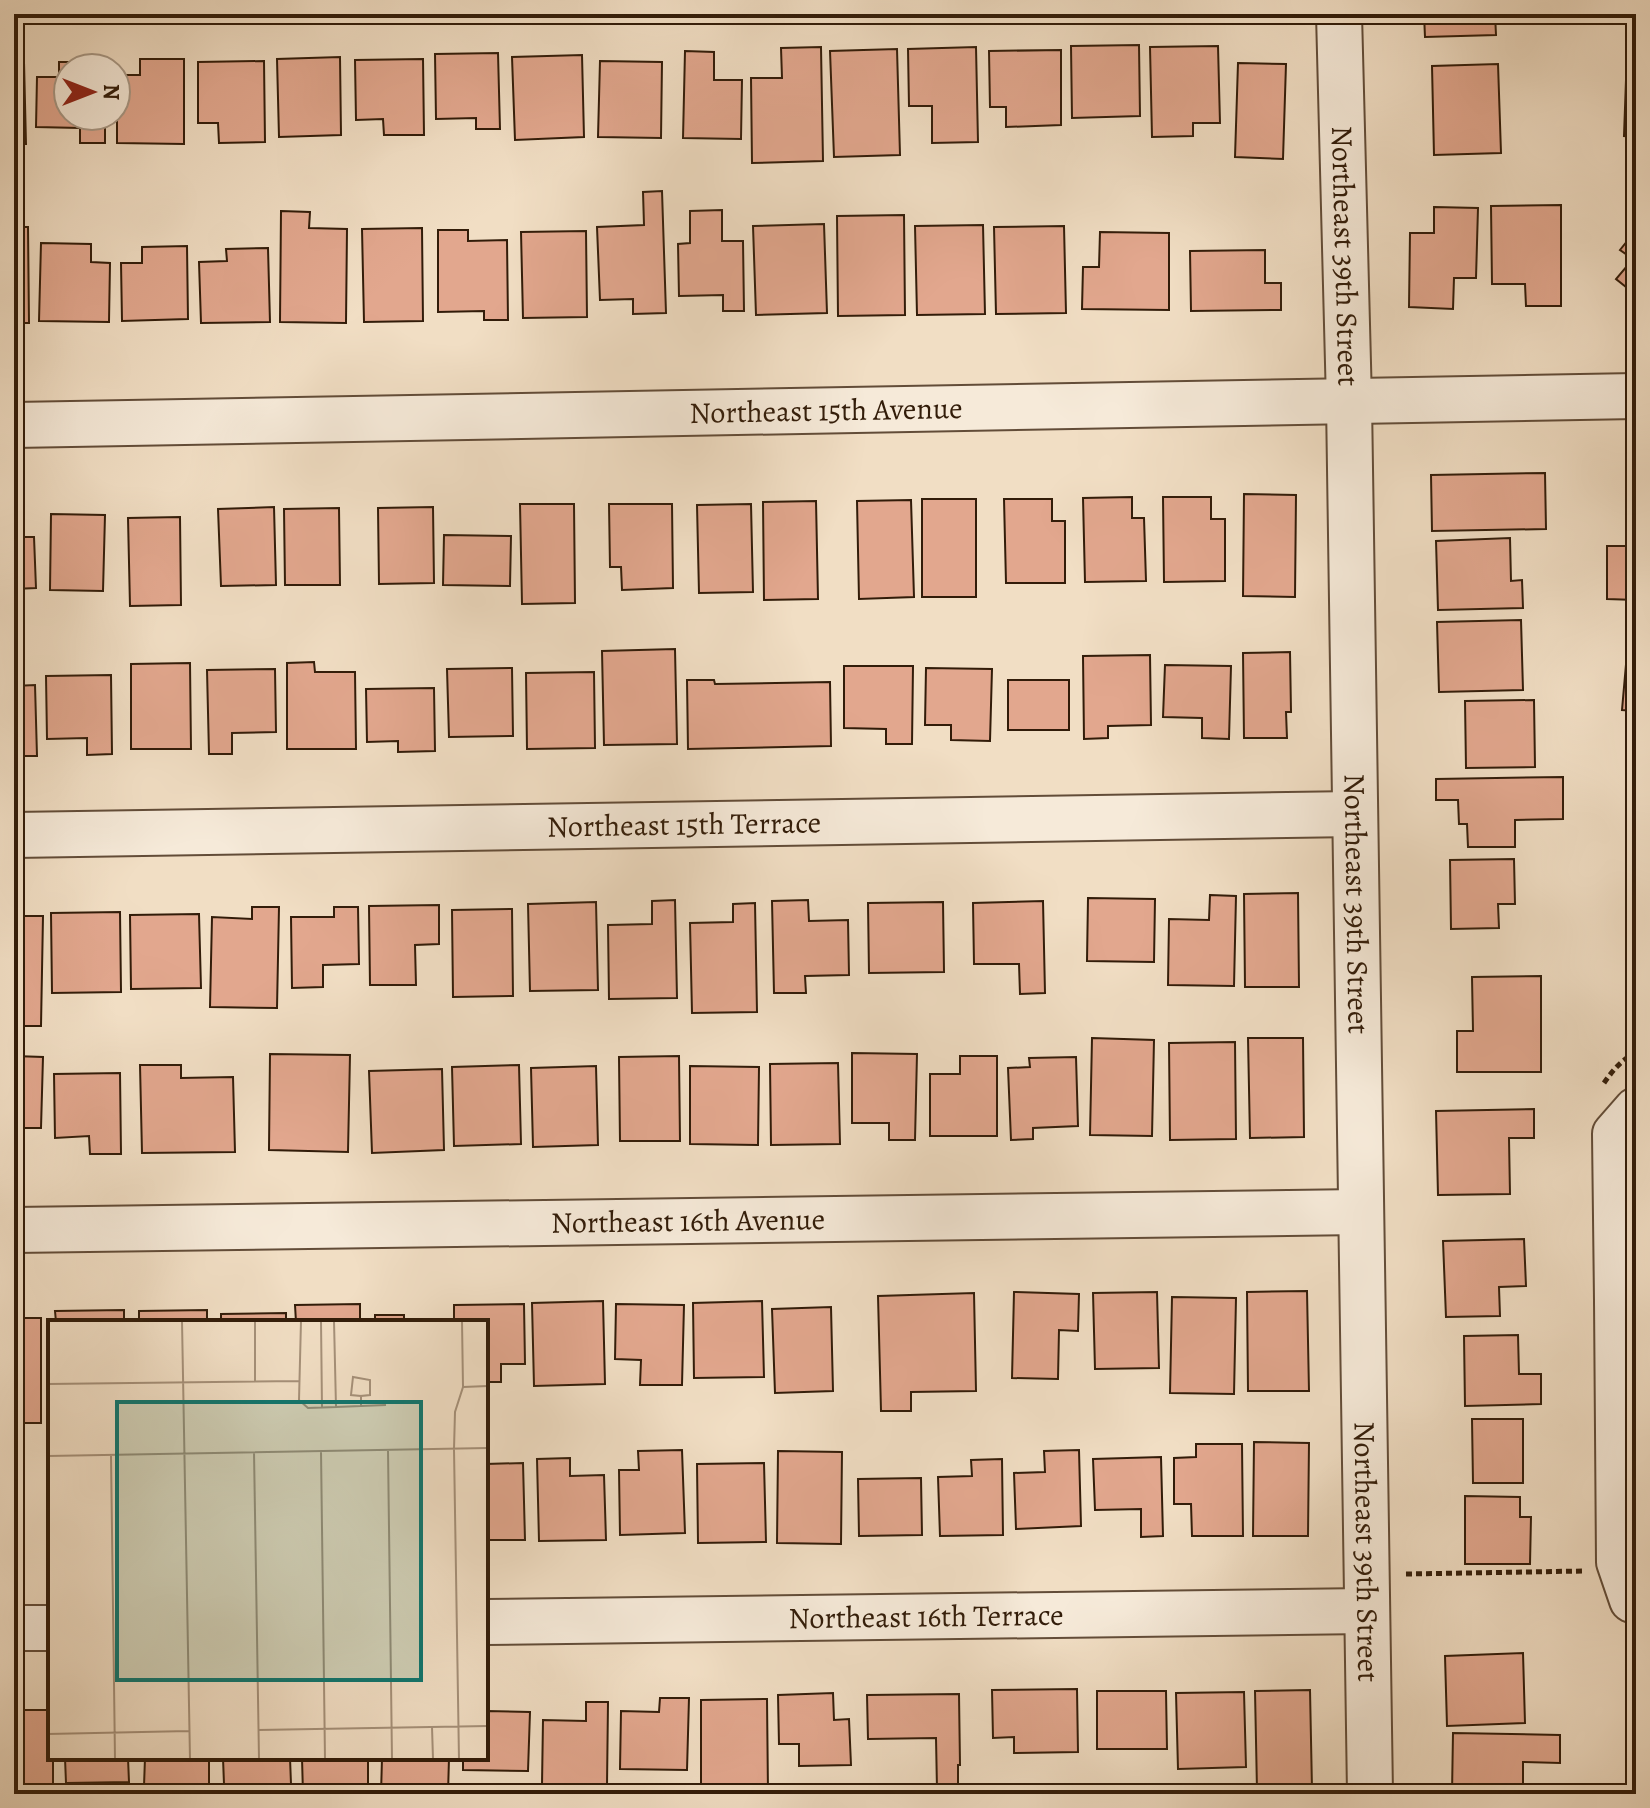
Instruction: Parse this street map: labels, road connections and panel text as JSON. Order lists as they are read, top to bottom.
{
  "streets": {
    "street": [
      "Northeast 39th Street",
      "Northeast 15th Avenue",
      "Northeast 15th Terrace",
      "Northeast 16th Avenue",
      "Northeast 16th Terrace"
    ]
  },
  "crossings": [
    ["Northeast 39th Street", "Northeast 15th Avenue"],
    ["Northeast 39th Street", "Northeast 15th Terrace"],
    ["Northeast 39th Street", "Northeast 16th Avenue"],
    ["Northeast 39th Street", "Northeast 16th Terrace"]
  ],
  "north": "right"
}
